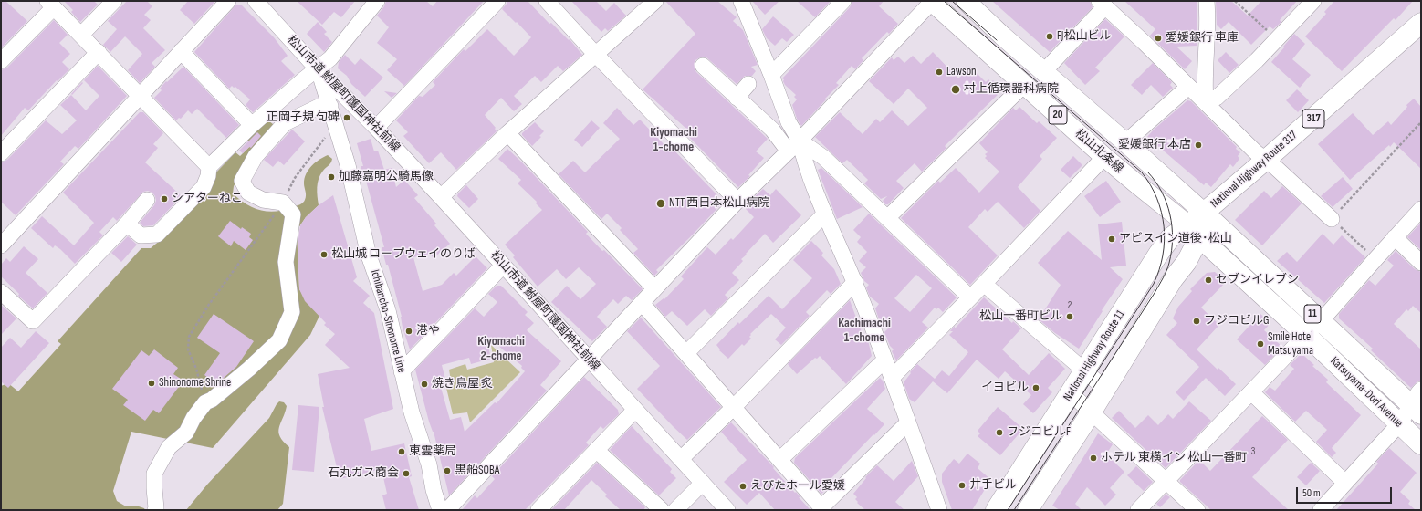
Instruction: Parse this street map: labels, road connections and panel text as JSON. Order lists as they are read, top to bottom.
{
  "streets": {
    "highway": [
      "317",
      "National Highway Route 317",
      "11",
      "National Highway Route 11",
      "Katsuyama-Dori Avenue"
    ],
    "main road": ["20", "松山北条線"],
    "street": ["松山市道 鮒屋町護国神社前線", "Ichibancho-Sinonome Line"]
  },
  "crossings": [
    ["松山市道 鮒屋町護国神社前線", "Ichibancho-Sinonome Line"],
    ["松山北条線", "National Highway Route 317"],
    ["松山北条線", "National Highway Route 11"],
    ["松山北条線", "Katsuyama-Dori Avenue"],
    ["National Highway Route 317", "National Highway Route 11"],
    ["National Highway Route 317", "Katsuyama-Dori Avenue"],
    ["National Highway Route 11", "Katsuyama-Dori Avenue"]
  ],
  "districts": ["Kiyomachi 1-chome", "Kachimachi 1-chome", "Kiyomachi 2-chome"],
  "places": [
    "FJ松山ビル",
    "愛媛銀行 車庫",
    "Lawson",
    "村上循環器科病院",
    "正岡子規 句碑",
    "愛媛銀行 本店",
    "加藤嘉明公騎馬像",
    "シアターねこ",
    "NTT 西日本松山病院",
    "アビスイン道後･松山",
    "松山城 ロープウェイのりば",
    "セブンイレブン",
    "松山一番町ビル",
    "フジコビルG",
    "港や",
    "Smile Hotel Matsuyama",
    "Shinonome Shrine",
    "焼き鳥屋 炙",
    "イヨビル",
    "フジコビルF",
    "東雲薬局",
    "ホテル 東横イン 松山一番町",
    "黒船SOBA",
    "石丸ガス商会",
    "井手ビル",
    "えぴたホール愛媛"
  ],
  "house_numbers": ["2", "3"],
  "scale_bar": "50 m"
}
